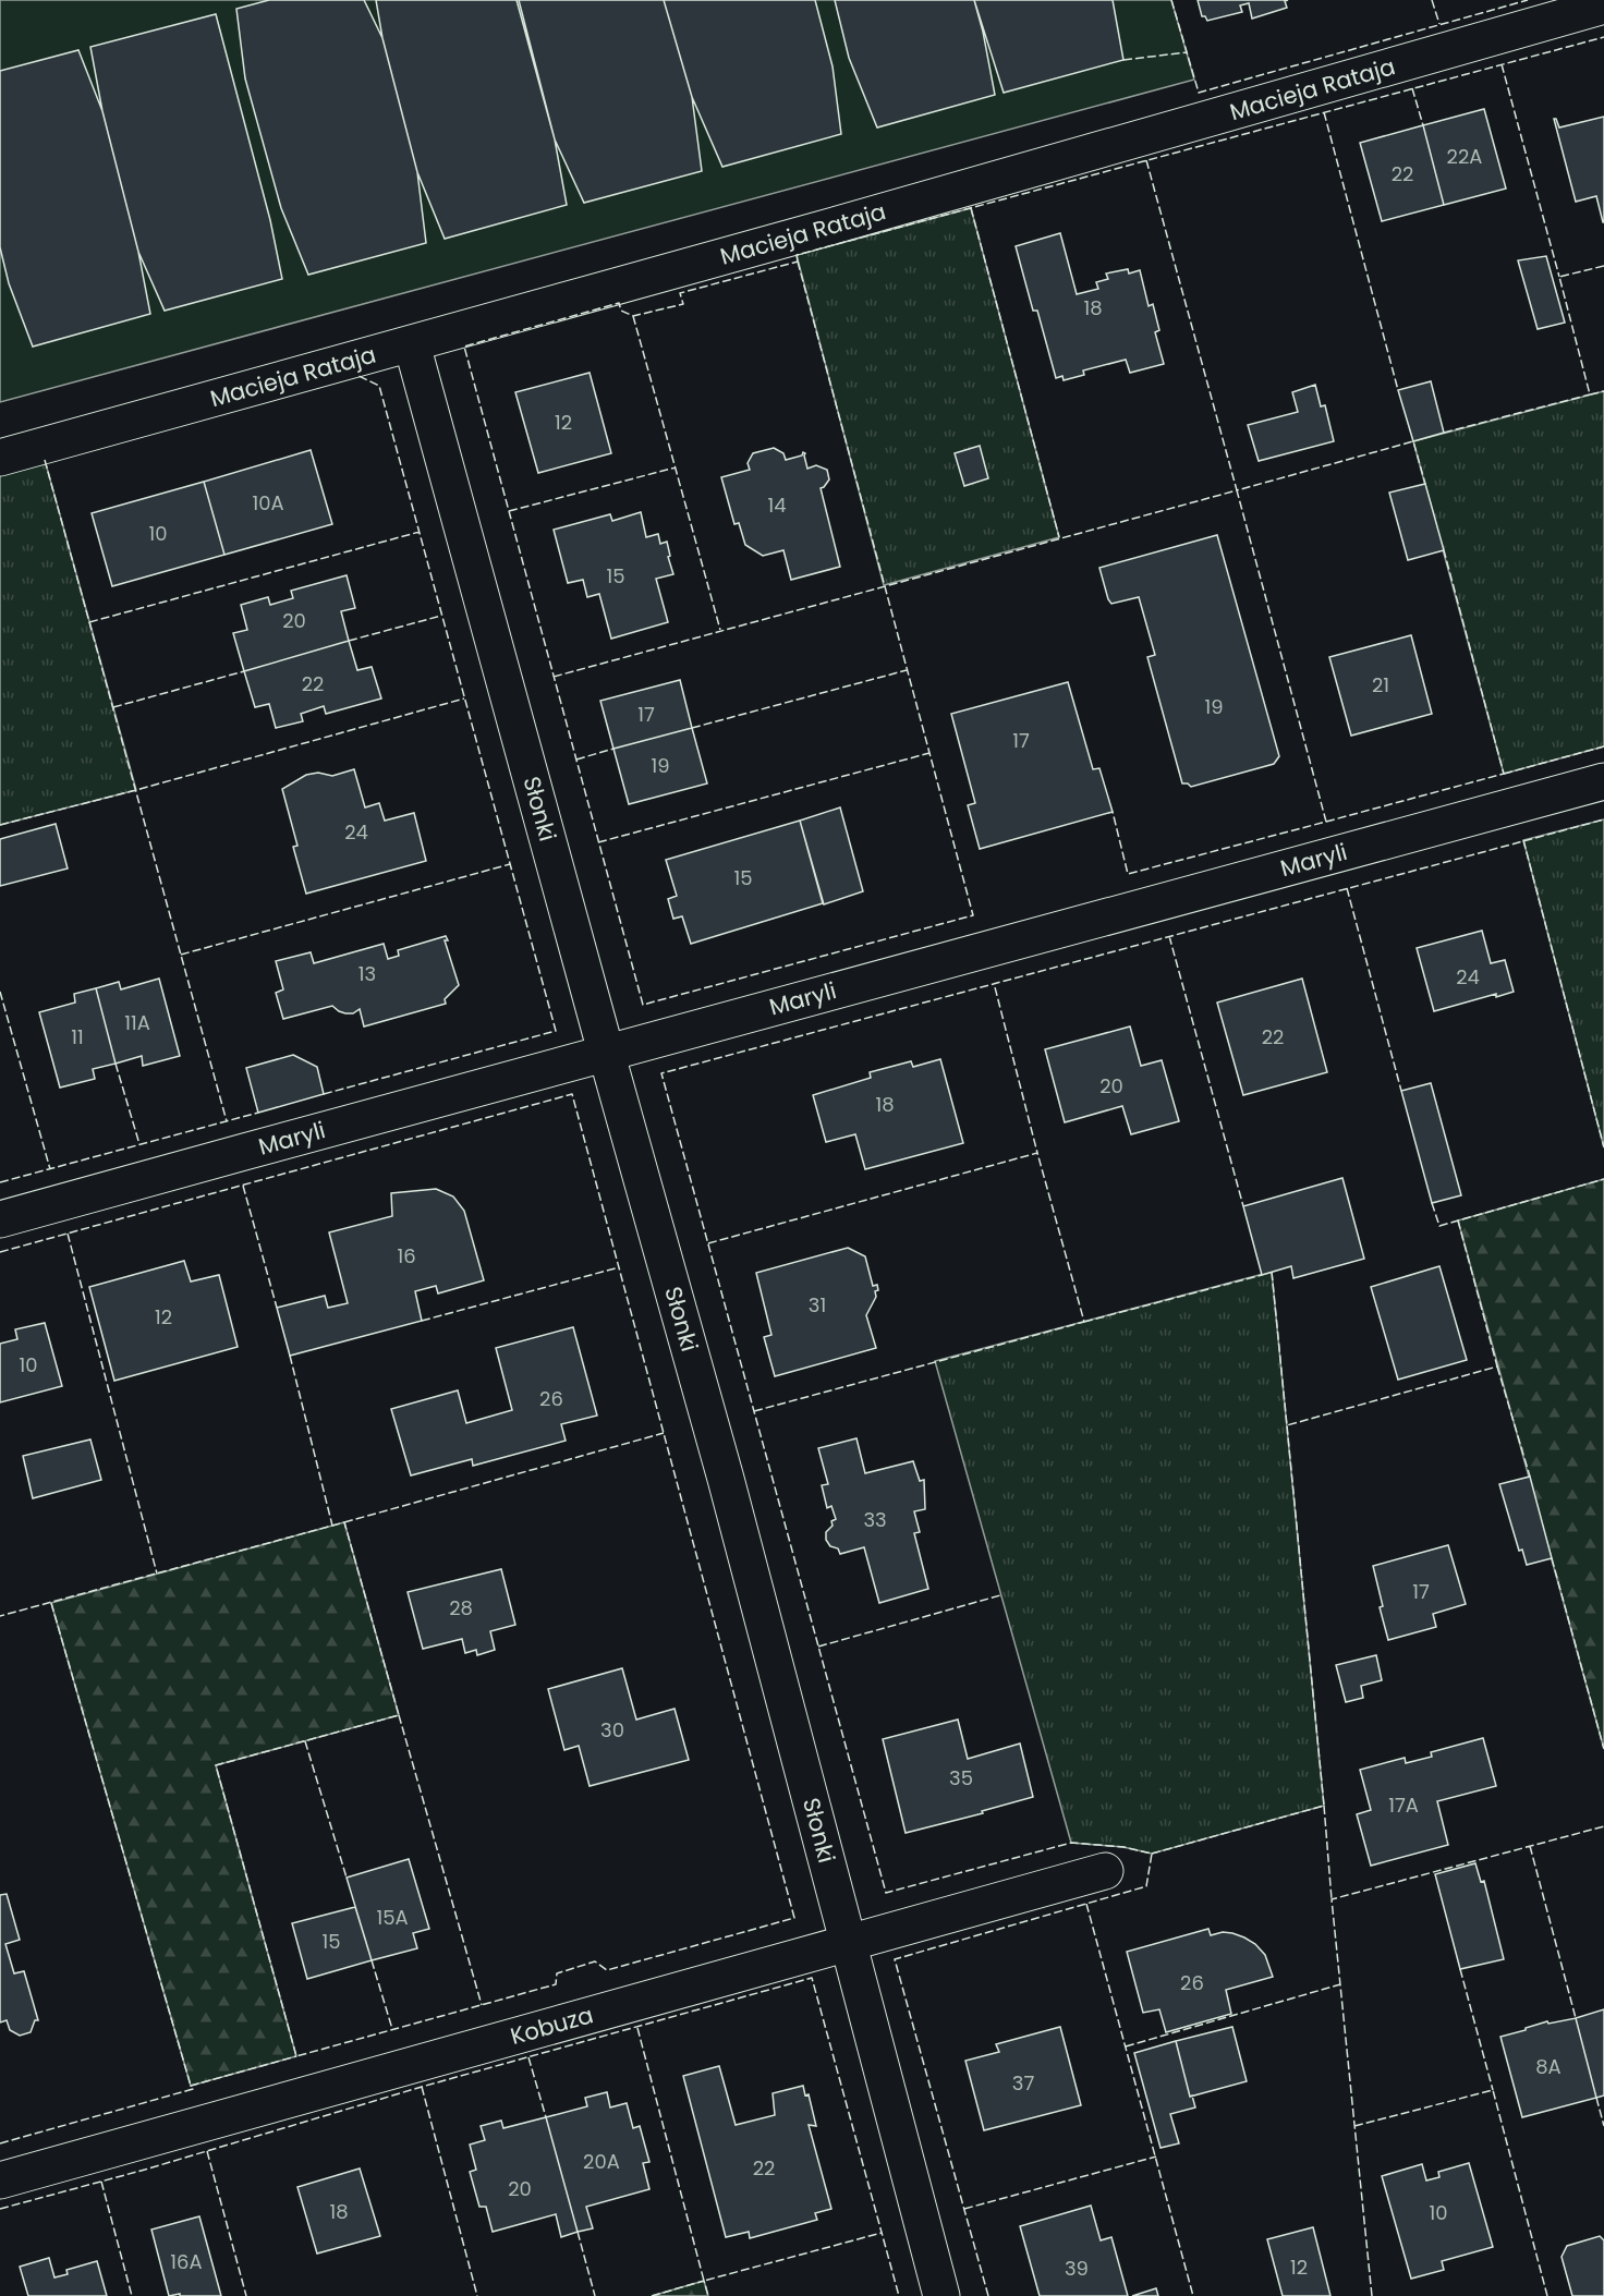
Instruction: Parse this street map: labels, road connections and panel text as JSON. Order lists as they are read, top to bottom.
{
  "streets": {
    "street": [
      "Macieja Rataja",
      "Słonki",
      "Maryli",
      "Kobuza"
    ]
  },
  "crossings": [
    ["Macieja Rataja", "Słonki"],
    ["Słonki", "Maryli"],
    ["Słonki", "Kobuza"]
  ],
  "house_numbers": [
    "22A",
    "22",
    "18",
    "12",
    "10A",
    "14",
    "10",
    "15",
    "20",
    "22",
    "21",
    "19",
    "17",
    "17",
    "19",
    "24",
    "15",
    "13",
    "24",
    "11A",
    "11",
    "22",
    "20",
    "18",
    "16",
    "31",
    "12",
    "10",
    "26",
    "33",
    "17",
    "28",
    "30",
    "35",
    "17A",
    "15A",
    "15",
    "26",
    "8A",
    "37",
    "20A",
    "22",
    "20",
    "18",
    "10",
    "16A",
    "12",
    "39"
  ]
}
